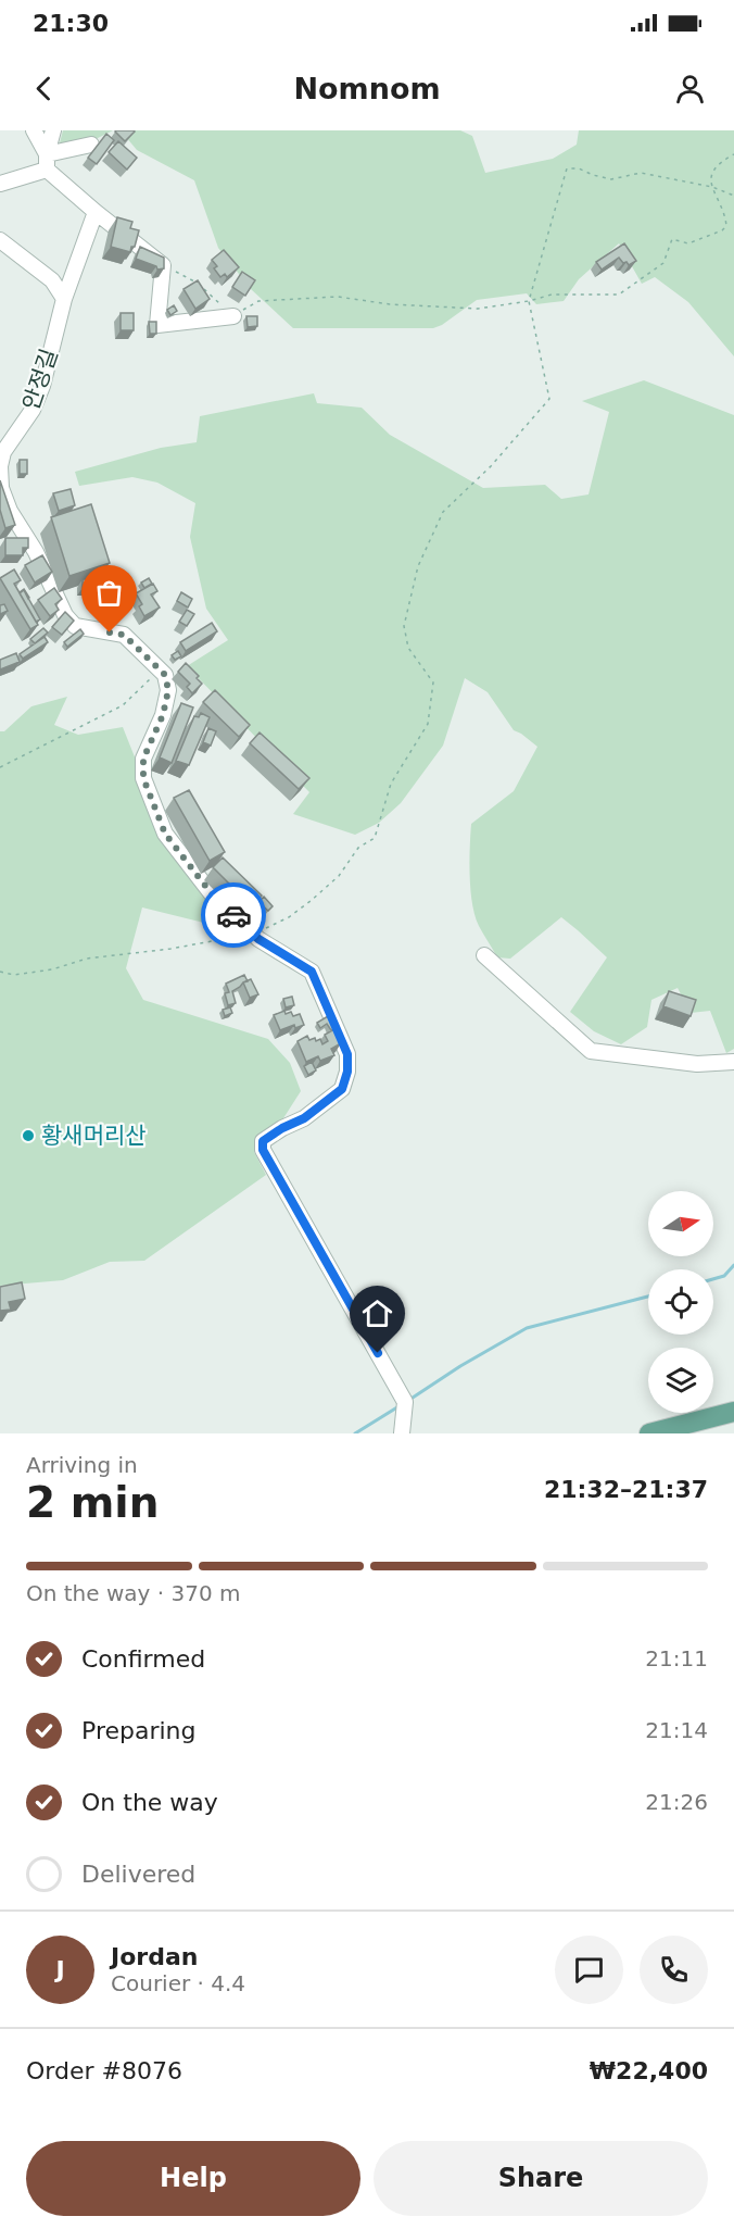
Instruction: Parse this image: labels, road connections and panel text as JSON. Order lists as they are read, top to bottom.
{
  "streets": {
    "street": ["안정길"]
  },
  "places": ["황새머리산"],
  "north": "right",
  "page": {
    "status": "21:30",
    "header": "Nomnom",
    "heading": ["2 min", "Arriving in", "21:32–21:37"],
    "panel": [
      "Jordan",
      "Courier · 4.4",
      "Order #8076",
      "₩22,400"
    ],
    "bar": "On the way · 370 m",
    "list": [
      ["Confirmed", "21:11"],
      ["Preparing", "21:14"],
      ["On the way", "21:26"],
      "Delivered"
    ],
    "round": "J",
    "buttons": ["Help", "Share"]
  }
}
